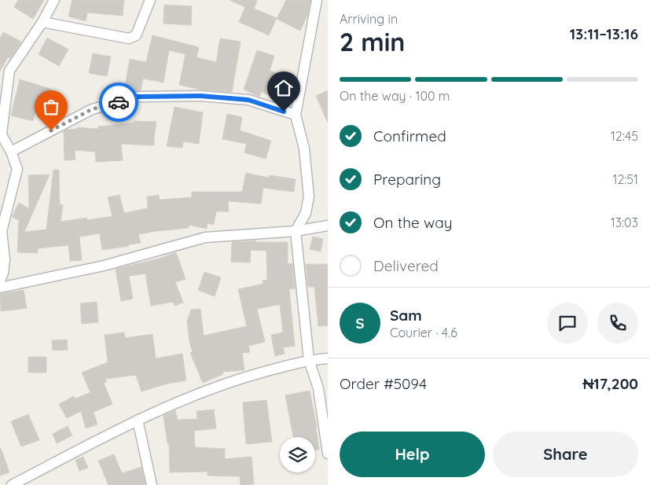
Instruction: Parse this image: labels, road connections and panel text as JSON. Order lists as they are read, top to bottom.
{
  "page": {
    "heading": ["2 min", "Arriving in", "13:11–13:16"],
    "panel": [
      "Sam",
      "Courier · 4.6",
      "Order #5094",
      "₦17,200"
    ],
    "bar": "On the way · 100 m",
    "list": [
      ["Confirmed", "12:45"],
      ["Preparing", "12:51"],
      ["On the way", "13:03"],
      "Delivered"
    ],
    "round": "S",
    "buttons": ["Help", "Share"]
  }
}
